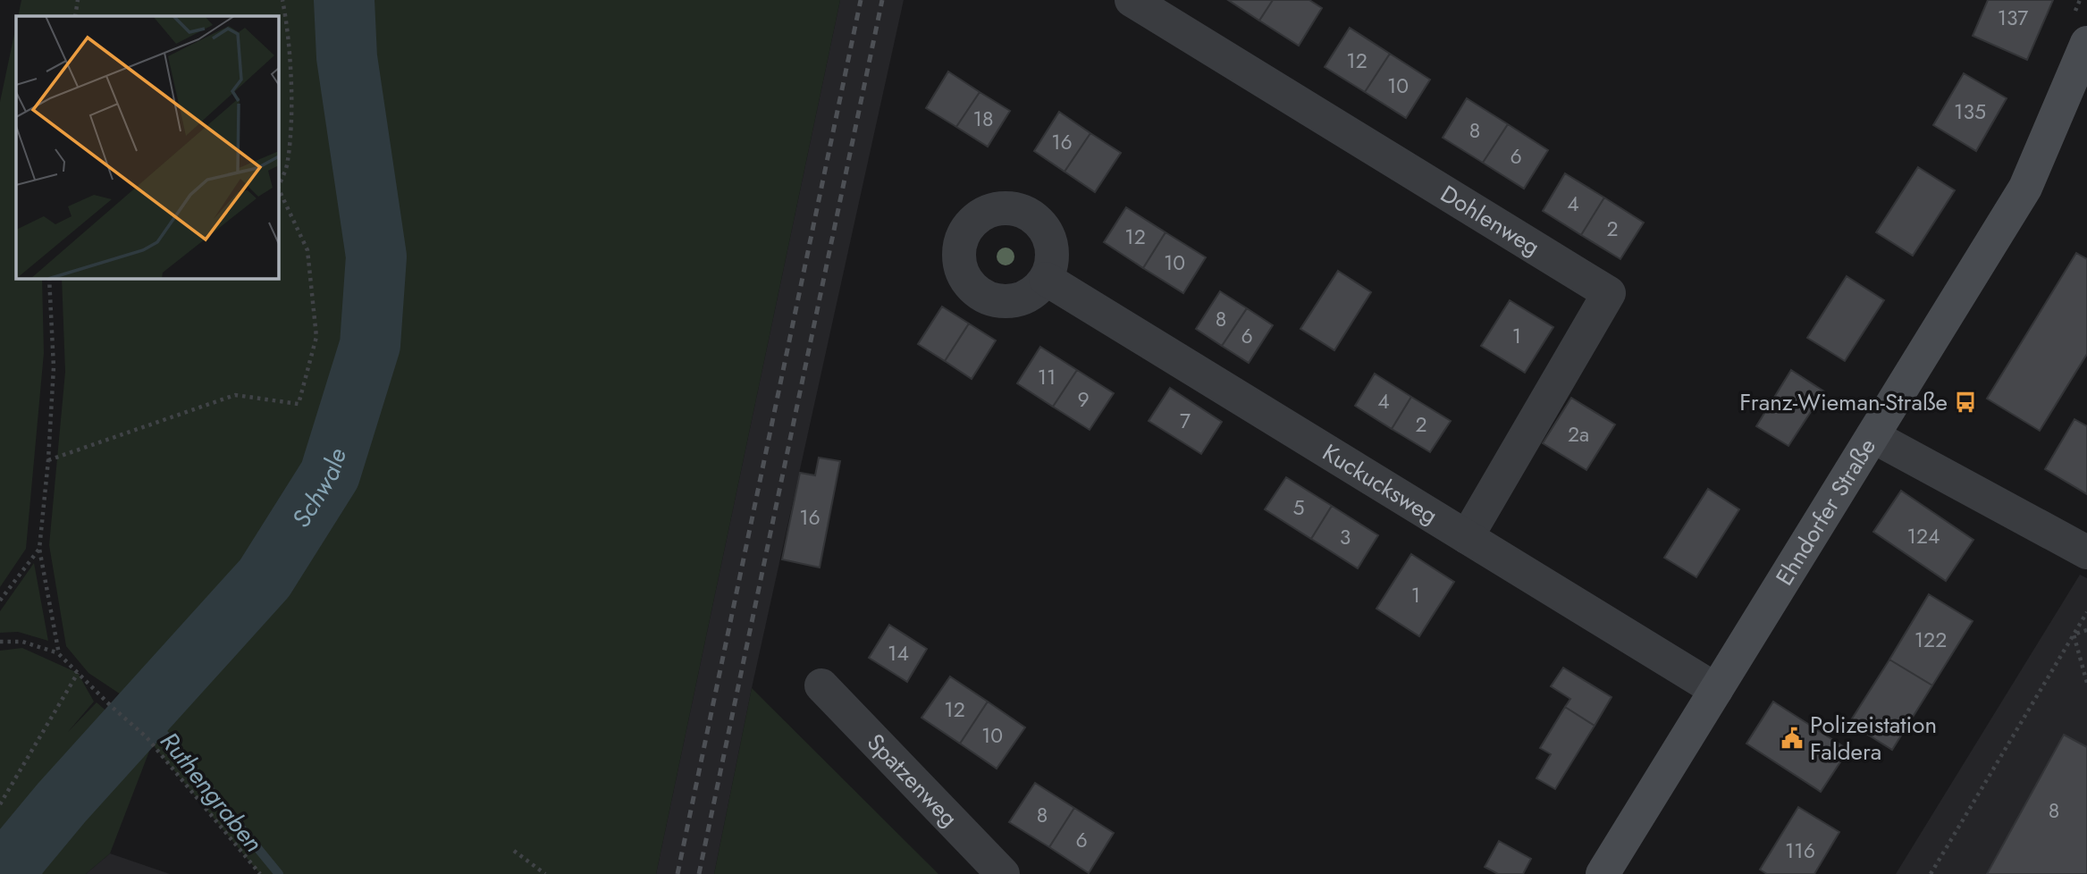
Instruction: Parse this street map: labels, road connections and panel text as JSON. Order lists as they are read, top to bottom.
{
  "streets": {
    "street": [
      "Dohlenweg",
      "Kuckucksweg",
      "Ehndorfer Straße",
      "Spatzenweg"
    ]
  },
  "crossings": [
    ["Dohlenweg", "Kuckucksweg"],
    ["Kuckucksweg", "Ehndorfer Straße"]
  ],
  "water": ["Schwale", "Ruthengraben"],
  "places": {
    "bus stop": ["Franz-Wieman-Straße"],
    "public building": ["Polizeistation Faldera"]
  },
  "house_numbers": [
    "137",
    "12",
    "10",
    "135",
    "18",
    "8",
    "16",
    "6",
    "4",
    "2",
    "12",
    "10",
    "8",
    "6",
    "1",
    "11",
    "9",
    "4",
    "7",
    "2",
    "2a",
    "5",
    "16",
    "124",
    "3",
    "1",
    "122",
    "14",
    "12",
    "10",
    "8",
    "8",
    "6",
    "116"
  ]
}
